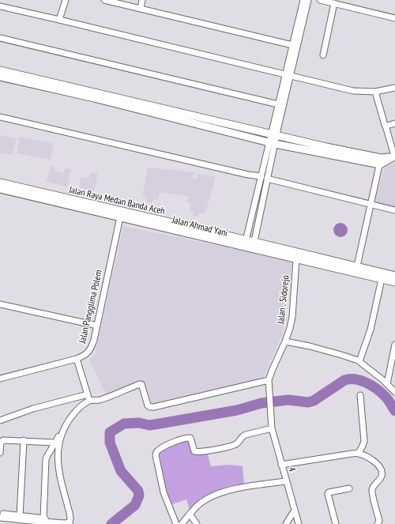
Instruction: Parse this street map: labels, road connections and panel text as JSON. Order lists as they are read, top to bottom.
{
  "streets": {
    "main road": ["Jalan Raya Medan Banda Aceh", "Jalan Ahmad Yani"],
    "street": ["Jalan . Sidorejo", "Jalan Pangglima Polem", "4"]
  },
  "crossings": [
    ["Jalan Raya Medan Banda Aceh", "Jalan Ahmad Yani"],
    ["Jalan Raya Medan Banda Aceh", "Jalan Pangglima Polem"],
    ["Jalan Ahmad Yani", "Jalan . Sidorejo"],
    ["Jalan Ahmad Yani", "Jalan Pangglima Polem"],
    ["Jalan . Sidorejo", "4"]
  ]
}
